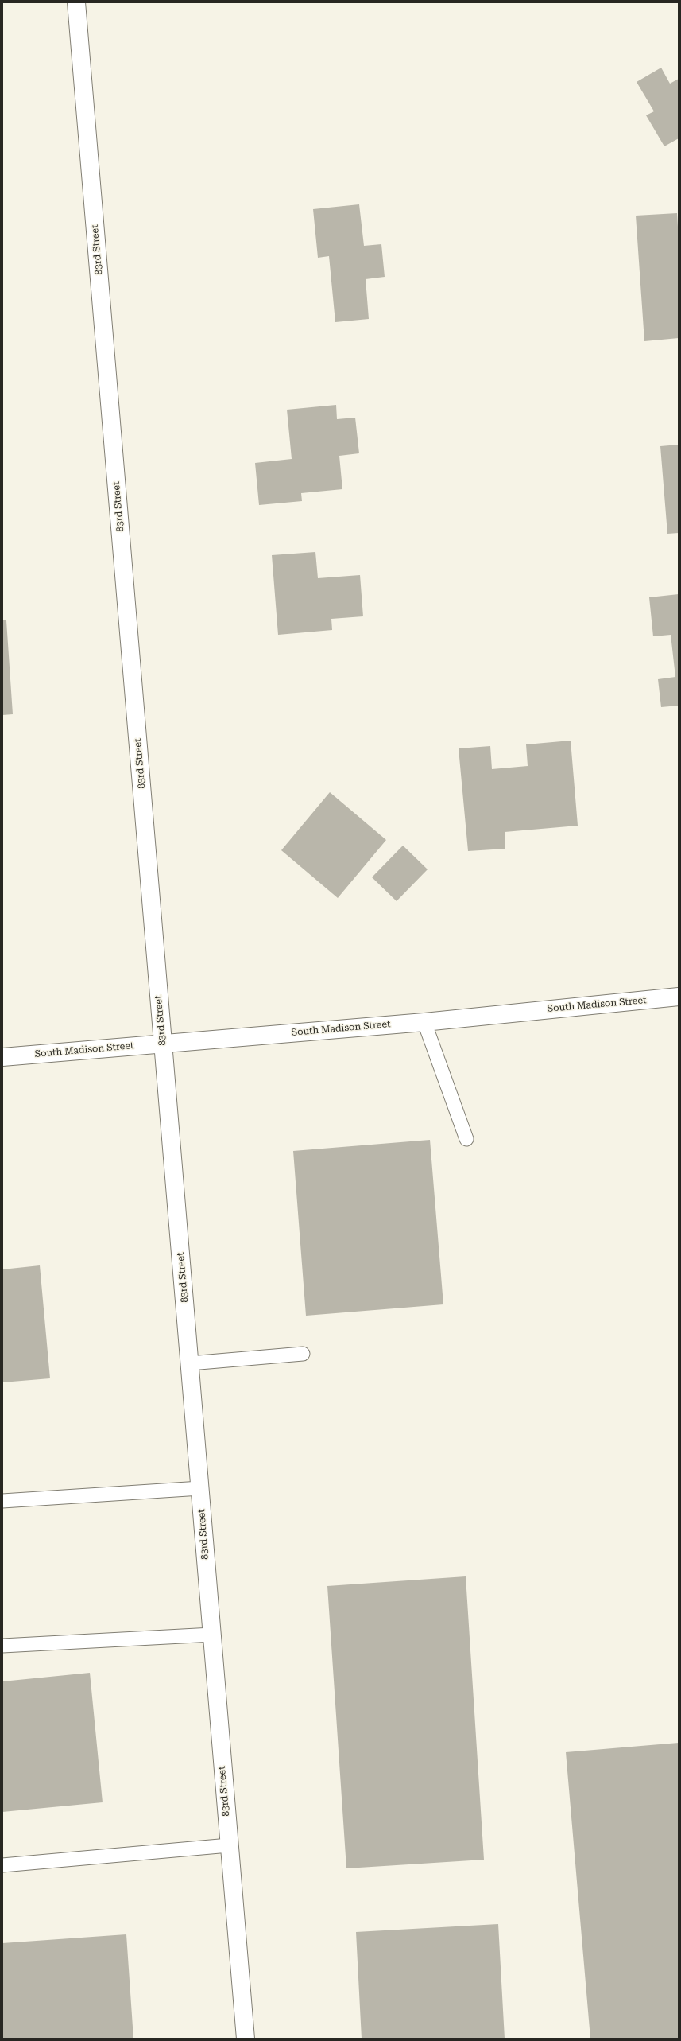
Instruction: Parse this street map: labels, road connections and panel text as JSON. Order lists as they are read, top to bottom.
{
  "streets": {
    "street": ["83rd Street", "South Madison Street"]
  },
  "crossings": [
    ["83rd Street", "South Madison Street"]
  ]
}
